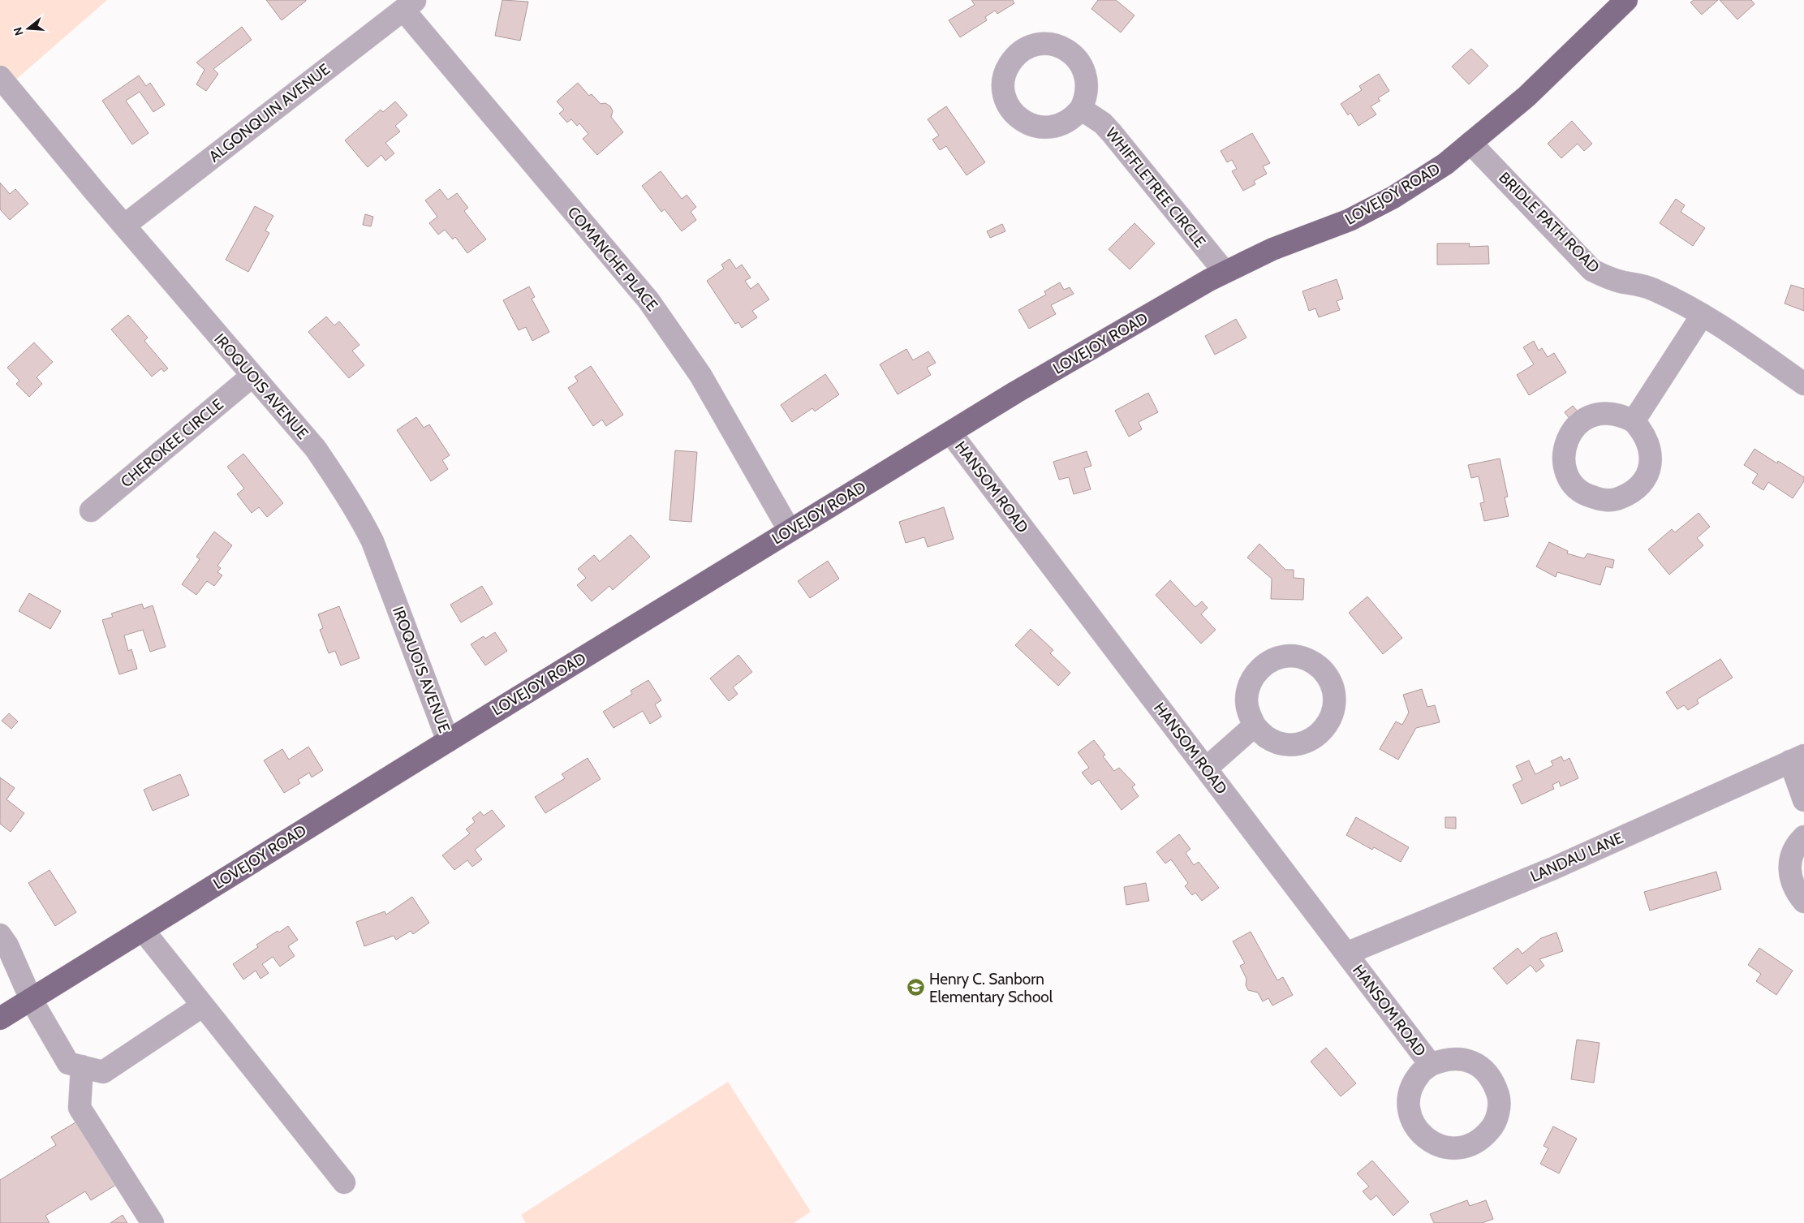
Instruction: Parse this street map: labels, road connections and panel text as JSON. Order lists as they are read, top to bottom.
{
  "streets": {
    "main road": ["LOVEJOY ROAD"],
    "street": [
      "ALGONQUIN AVENUE",
      "WHIFFLETREE CIRCLE",
      "BRIDLE PATH ROAD",
      "COMANCHE PLACE",
      "IROQUOIS AVENUE",
      "CHEROKEE CIRCLE",
      "HANSOM ROAD",
      "LANDAU LANE"
    ]
  },
  "crossings": [
    ["ALGONQUIN AVENUE", "COMANCHE PLACE"],
    ["ALGONQUIN AVENUE", "IROQUOIS AVENUE"],
    ["WHIFFLETREE CIRCLE", "LOVEJOY ROAD"],
    ["LOVEJOY ROAD", "BRIDLE PATH ROAD"],
    ["LOVEJOY ROAD", "COMANCHE PLACE"],
    ["LOVEJOY ROAD", "IROQUOIS AVENUE"],
    ["LOVEJOY ROAD", "HANSOM ROAD"],
    ["IROQUOIS AVENUE", "CHEROKEE CIRCLE"],
    ["HANSOM ROAD", "LANDAU LANE"]
  ],
  "places": {
    "school or university": ["Henry C. Sanborn Elementary School"]
  },
  "north": "left"
}
